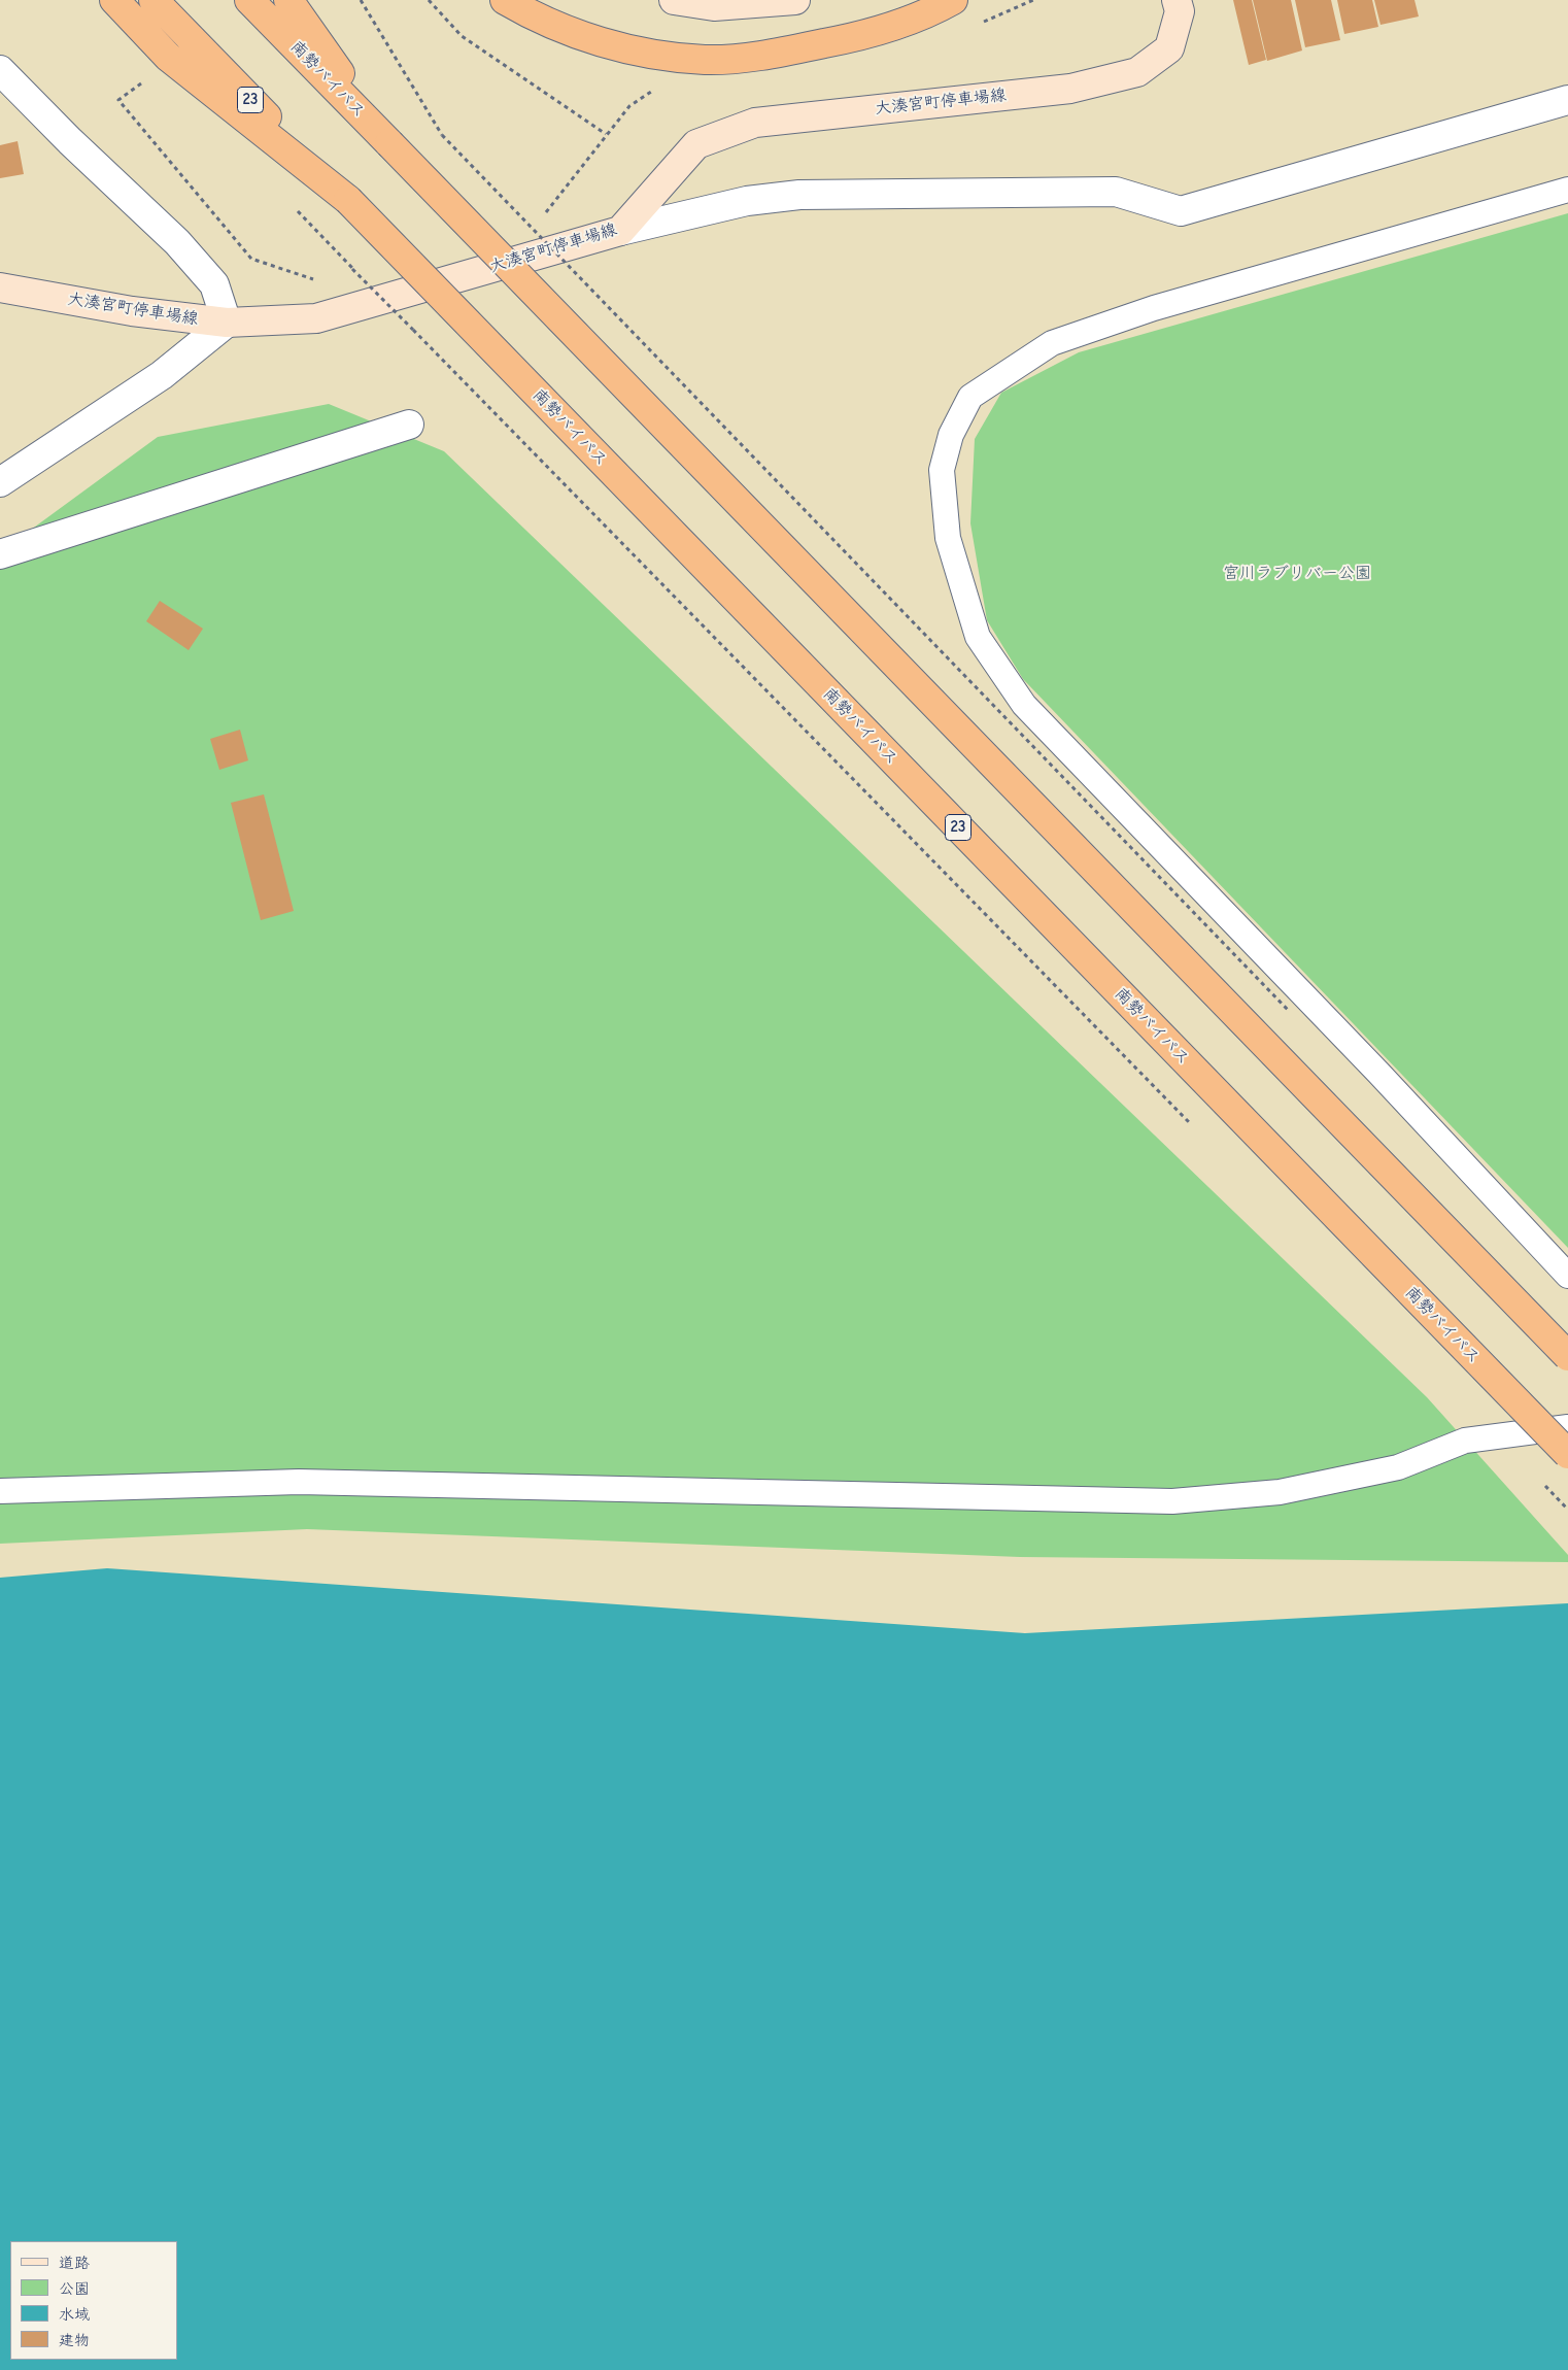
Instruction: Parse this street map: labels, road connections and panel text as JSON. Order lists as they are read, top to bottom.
{
  "streets": {
    "highway": ["南勢バイパス", "23"],
    "main road": ["大湊宮町停車場線"]
  },
  "parks": ["宮川ラブリバー公園"],
  "legend": [
    "道路",
    "公園",
    "水域",
    "建物"
  ]
}
